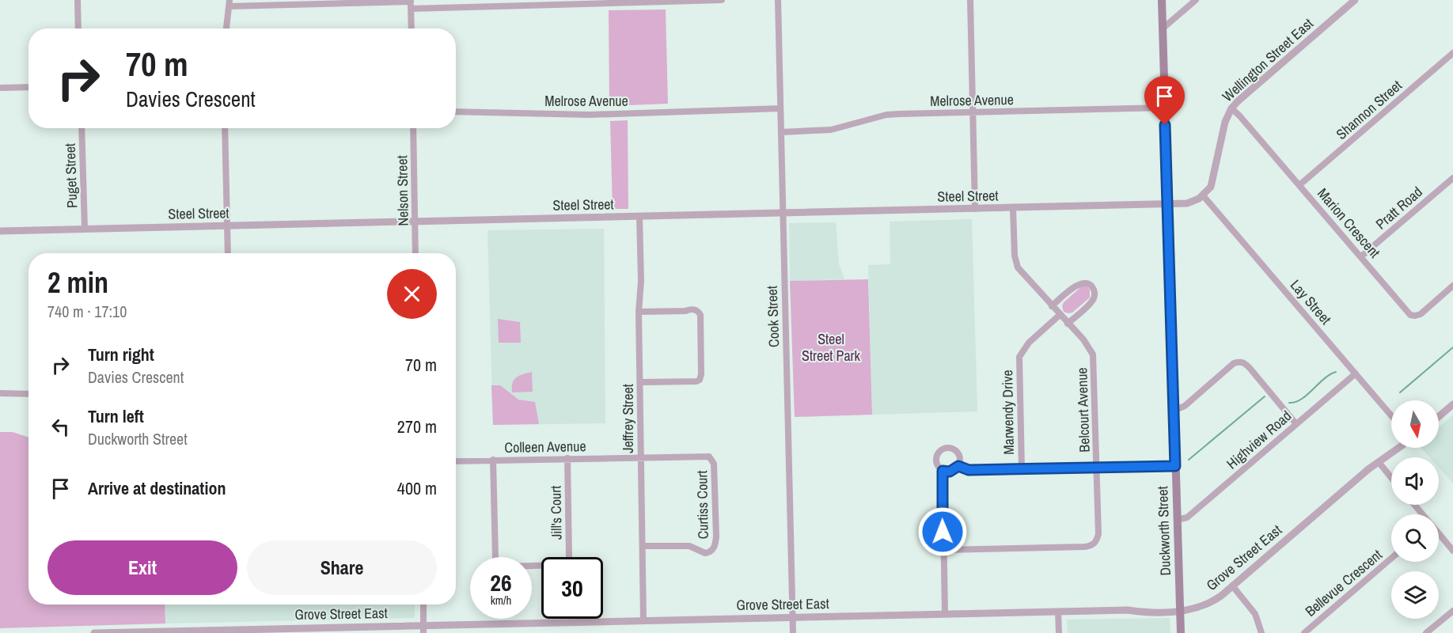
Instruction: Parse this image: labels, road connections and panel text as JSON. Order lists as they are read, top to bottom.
{
  "streets": {
    "main road": ["Duckworth Street"],
    "street": [
      "Wellington Street East",
      "Melrose Avenue",
      "Shannon Street",
      "Puget Street",
      "Nelson Street",
      "Steel Street",
      "Pratt Road",
      "Marion Crescent",
      "Lay Street",
      "Cook Street",
      "Belcourt Avenue",
      "Marwendy Drive",
      "Jeffrey Street",
      "Highview Road",
      "Colleen Avenue",
      "Curtiss Court",
      "Jill's Court",
      "Grove Street East",
      "Bellevue Crescent"
    ]
  },
  "crossings": [
    ["Wellington Street East", "Marion Crescent"],
    ["Wellington Street East", "Lay Street"],
    ["Melrose Avenue", "Cook Street"],
    ["Melrose Avenue", "Duckworth Street"],
    ["Shannon Street", "Marion Crescent"],
    ["Puget Street", "Steel Street"],
    ["Nelson Street", "Steel Street"],
    ["Steel Street", "Cook Street"],
    ["Steel Street", "Belcourt Avenue"],
    ["Steel Street", "Jeffrey Street"],
    ["Steel Street", "Duckworth Street"],
    ["Pratt Road", "Marion Crescent"],
    ["Lay Street", "Highview Road"],
    ["Cook Street", "Grove Street East"],
    ["Belcourt Avenue", "Marwendy Drive"],
    ["Jeffrey Street", "Colleen Avenue"],
    ["Jeffrey Street", "Curtiss Court"],
    ["Jeffrey Street", "Grove Street East"],
    ["Highview Road", "Duckworth Street"],
    ["Colleen Avenue", "Curtiss Court"],
    ["Colleen Avenue", "Jill's Court"],
    ["Duckworth Street", "Grove Street East"]
  ],
  "parks": ["Steel Street Park"],
  "north": "bottom",
  "page": {
    "turn": ["70 m", "Davies Crescent"],
    "heading": ["2 min", "740 m · 17:10"],
    "list": [
      {
        "name": "Turn right",
        "note": "Davies Crescent",
        "value": "70 m"
      },
      {
        "name": "Turn left",
        "note": "Duckworth Street",
        "value": "270 m"
      },
      {
        "name": "Arrive at destination",
        "value": "400 m"
      }
    ],
    "buttons": ["Exit", "Share"],
    "speed": "26 km/h",
    "limit": "30"
  }
}
